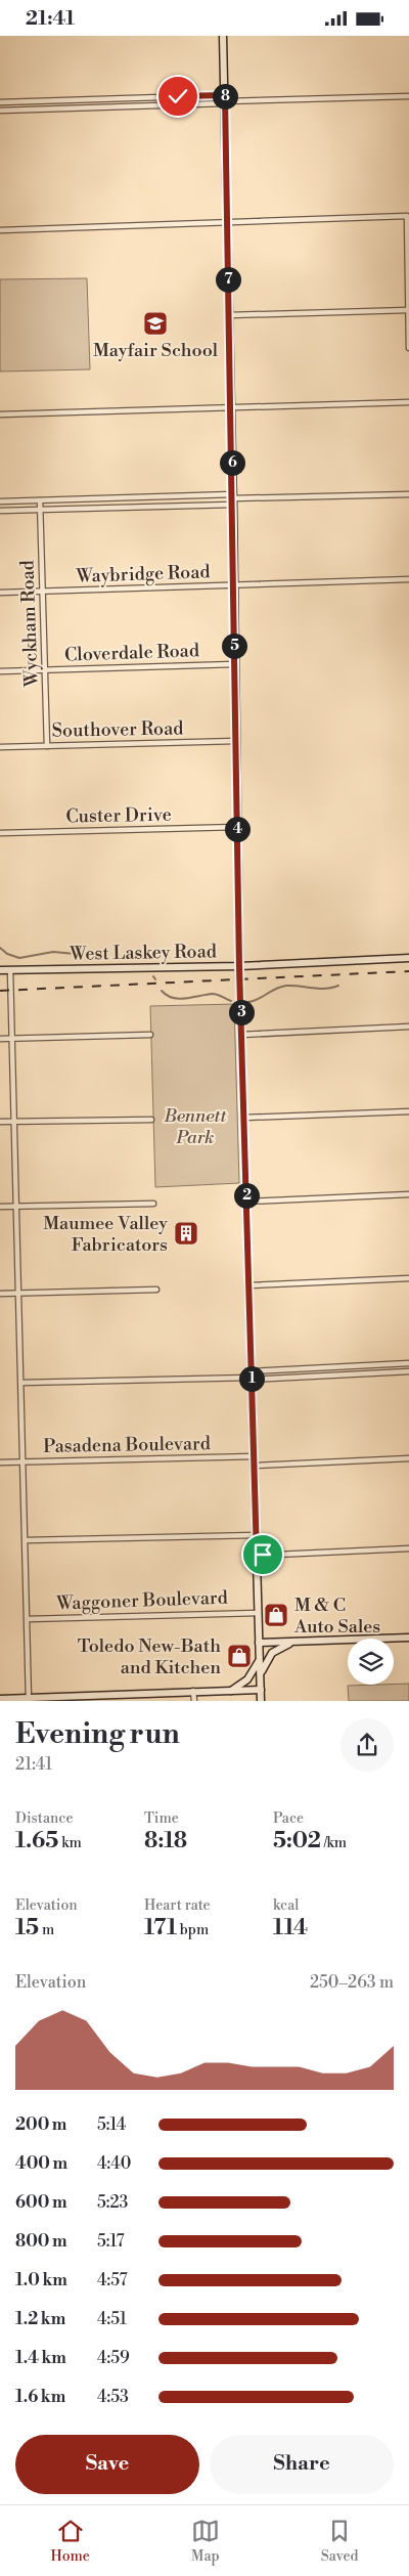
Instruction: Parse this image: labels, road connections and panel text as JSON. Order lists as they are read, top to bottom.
{
  "streets": {
    "street": [
      "Waybridge Road",
      "Wyckham Road",
      "Cloverdale Road",
      "Southover Road",
      "Custer Drive",
      "West Laskey Road",
      "Pasadena Boulevard",
      "Waggoner Boulevard"
    ]
  },
  "crossings": [
    ["Waybridge Road", "Wyckham Road"],
    ["Wyckham Road", "Cloverdale Road"],
    ["Wyckham Road", "Southover Road"]
  ],
  "parks": ["Bennett Park"],
  "places": {
    "school or university": ["Mayfair School"],
    "building": ["Maumee Valley Fabricators"],
    "shop": ["M & C Auto Sales", "Toledo New-Bath and Kitchen"]
  },
  "page": {
    "status": "21:41",
    "pins": [
      "8",
      "7",
      "6",
      "5",
      "4",
      "3",
      "2",
      "1"
    ],
    "heading": ["Evening run", "21:41"],
    "stats": [
      ["Distance", "1.65 km"],
      ["Time", "8:18"],
      ["Pace", "5:02 /km"],
      ["Elevation", "15 m"],
      ["Heart rate", "171 bpm"],
      ["kcal", "114"]
    ],
    "chart": ["Elevation", "250–263 m"],
    "list": [
      {
        "name": "200 m",
        "note": "5:14"
      },
      {
        "name": "400 m",
        "note": "4:40"
      },
      {
        "name": "600 m",
        "note": "5:23"
      },
      {
        "name": "800 m",
        "note": "5:17"
      },
      {
        "name": "1.0 km",
        "note": "4:57"
      },
      {
        "name": "1.2 km",
        "note": "4:51"
      },
      {
        "name": "1.4 km",
        "note": "4:59"
      },
      {
        "name": "1.6 km",
        "note": "4:53"
      }
    ],
    "buttons": ["Save", "Share"],
    "tabs": ["Home", "Map", "Saved"]
  }
}
